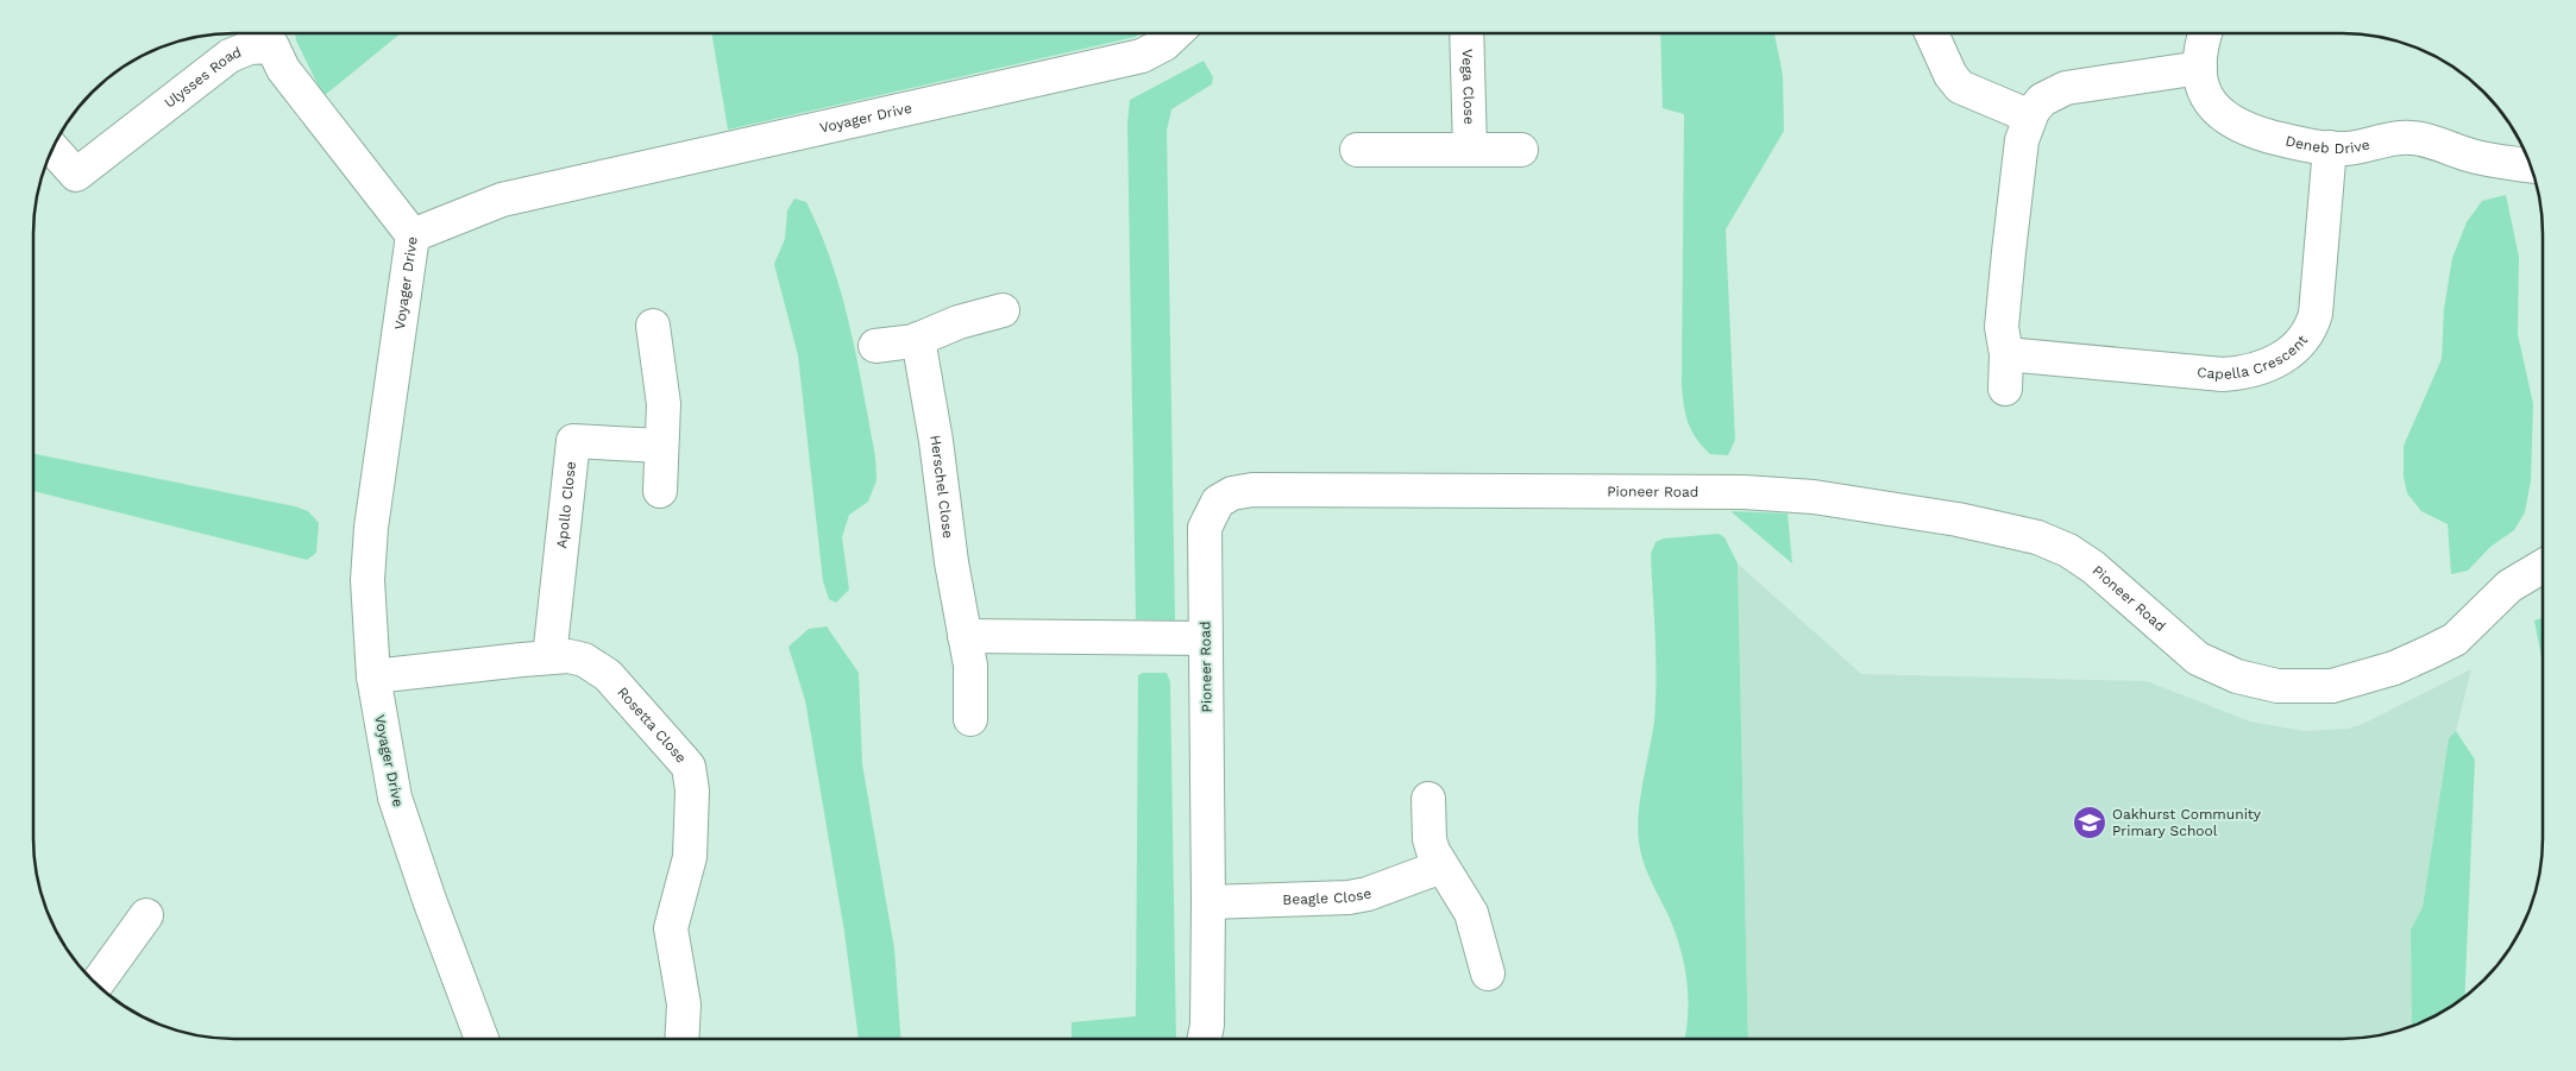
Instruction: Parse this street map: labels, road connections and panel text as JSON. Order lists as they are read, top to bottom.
{
  "streets": {
    "street": [
      "Ulysses Road",
      "Vega Close",
      "Voyager Drive",
      "Deneb Drive",
      "Capella Crescent",
      "Herschel Close",
      "Pioneer Road",
      "Apollo Close",
      "Rosetta Close",
      "Beagle Close"
    ]
  },
  "crossings": [
    ["Ulysses Road", "Voyager Drive"],
    ["Voyager Drive", "Rosetta Close"],
    ["Deneb Drive", "Capella Crescent"],
    ["Pioneer Road", "Beagle Close"],
    ["Apollo Close", "Rosetta Close"]
  ],
  "places": {
    "school or university": ["Oakhurst Community Primary School"]
  }
}
